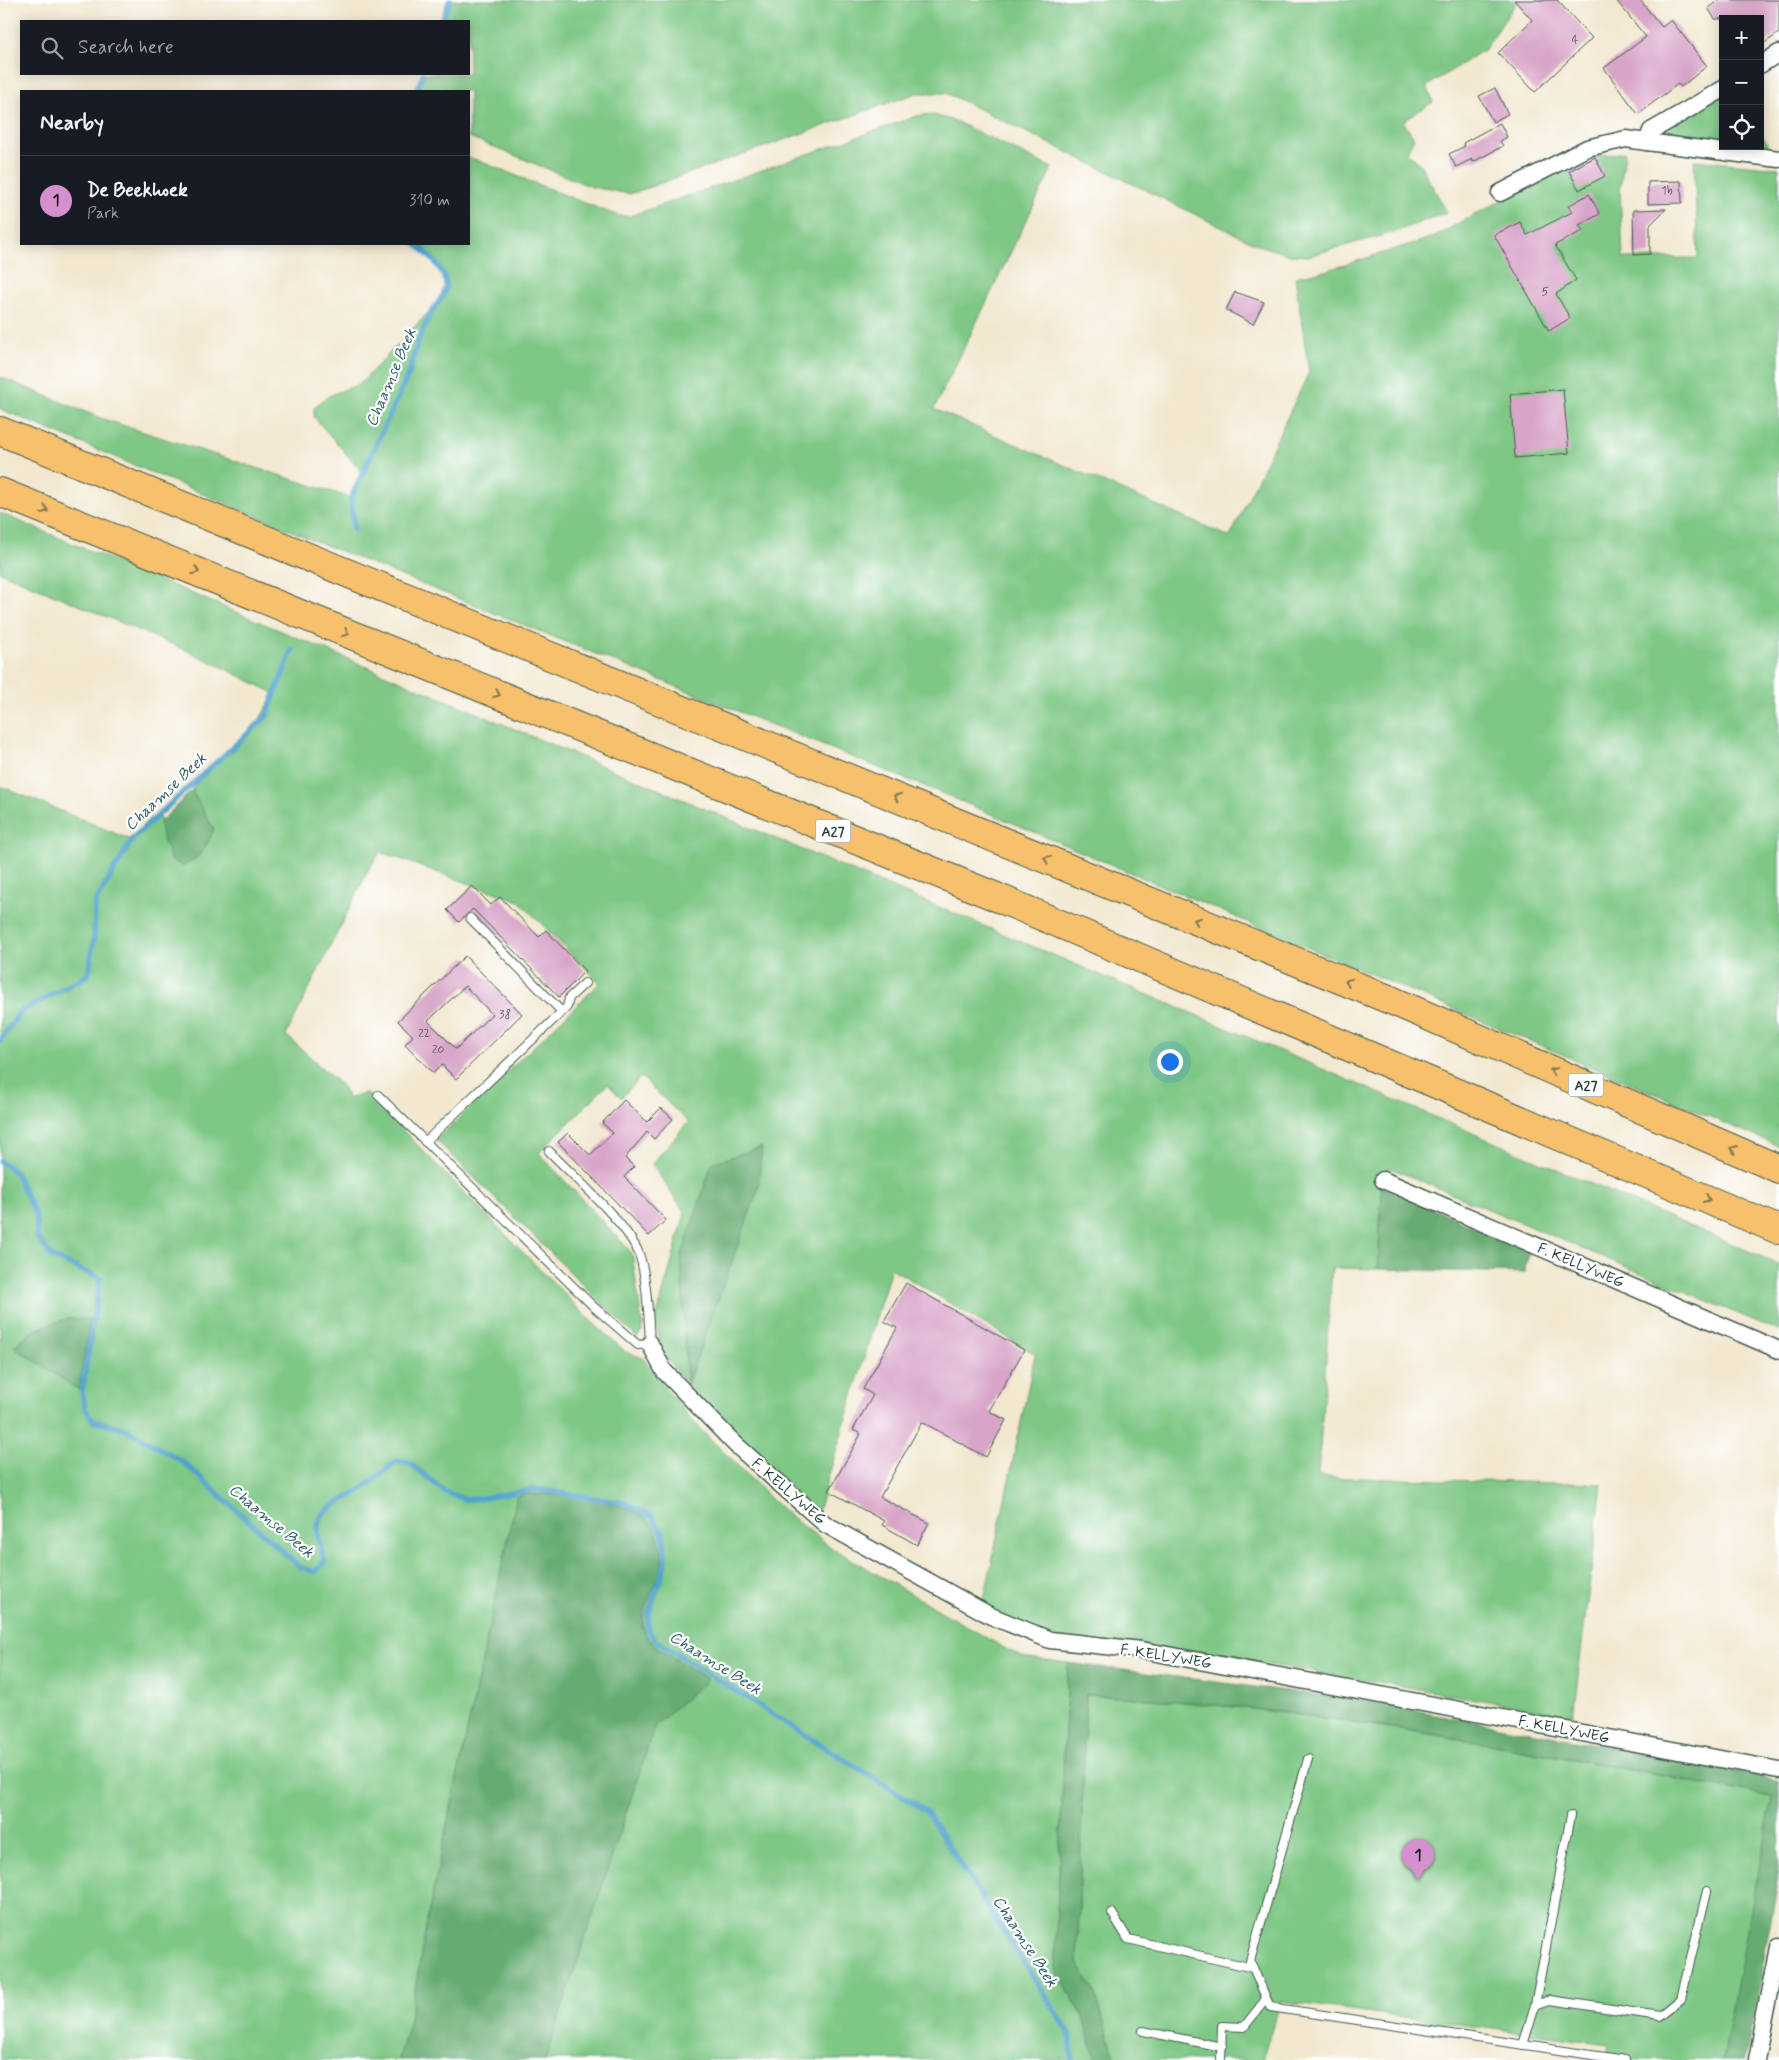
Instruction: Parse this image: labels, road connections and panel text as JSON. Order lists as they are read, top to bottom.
{
  "streets": {
    "highway": ["A27"],
    "street": ["F. KELLYWEG"]
  },
  "water": ["Chaamse Beek"],
  "house_numbers": [
    "4",
    "1b",
    "5",
    "38",
    "22",
    "20"
  ],
  "page": {
    "map_buttons": ["+", "−"],
    "search": "Search here",
    "heading": "Nearby",
    "list": [
      {
        "mark": "1",
        "name": "De Beekhoek",
        "note": "Park",
        "value": "310 m"
      }
    ],
    "pins": "1"
  }
}
